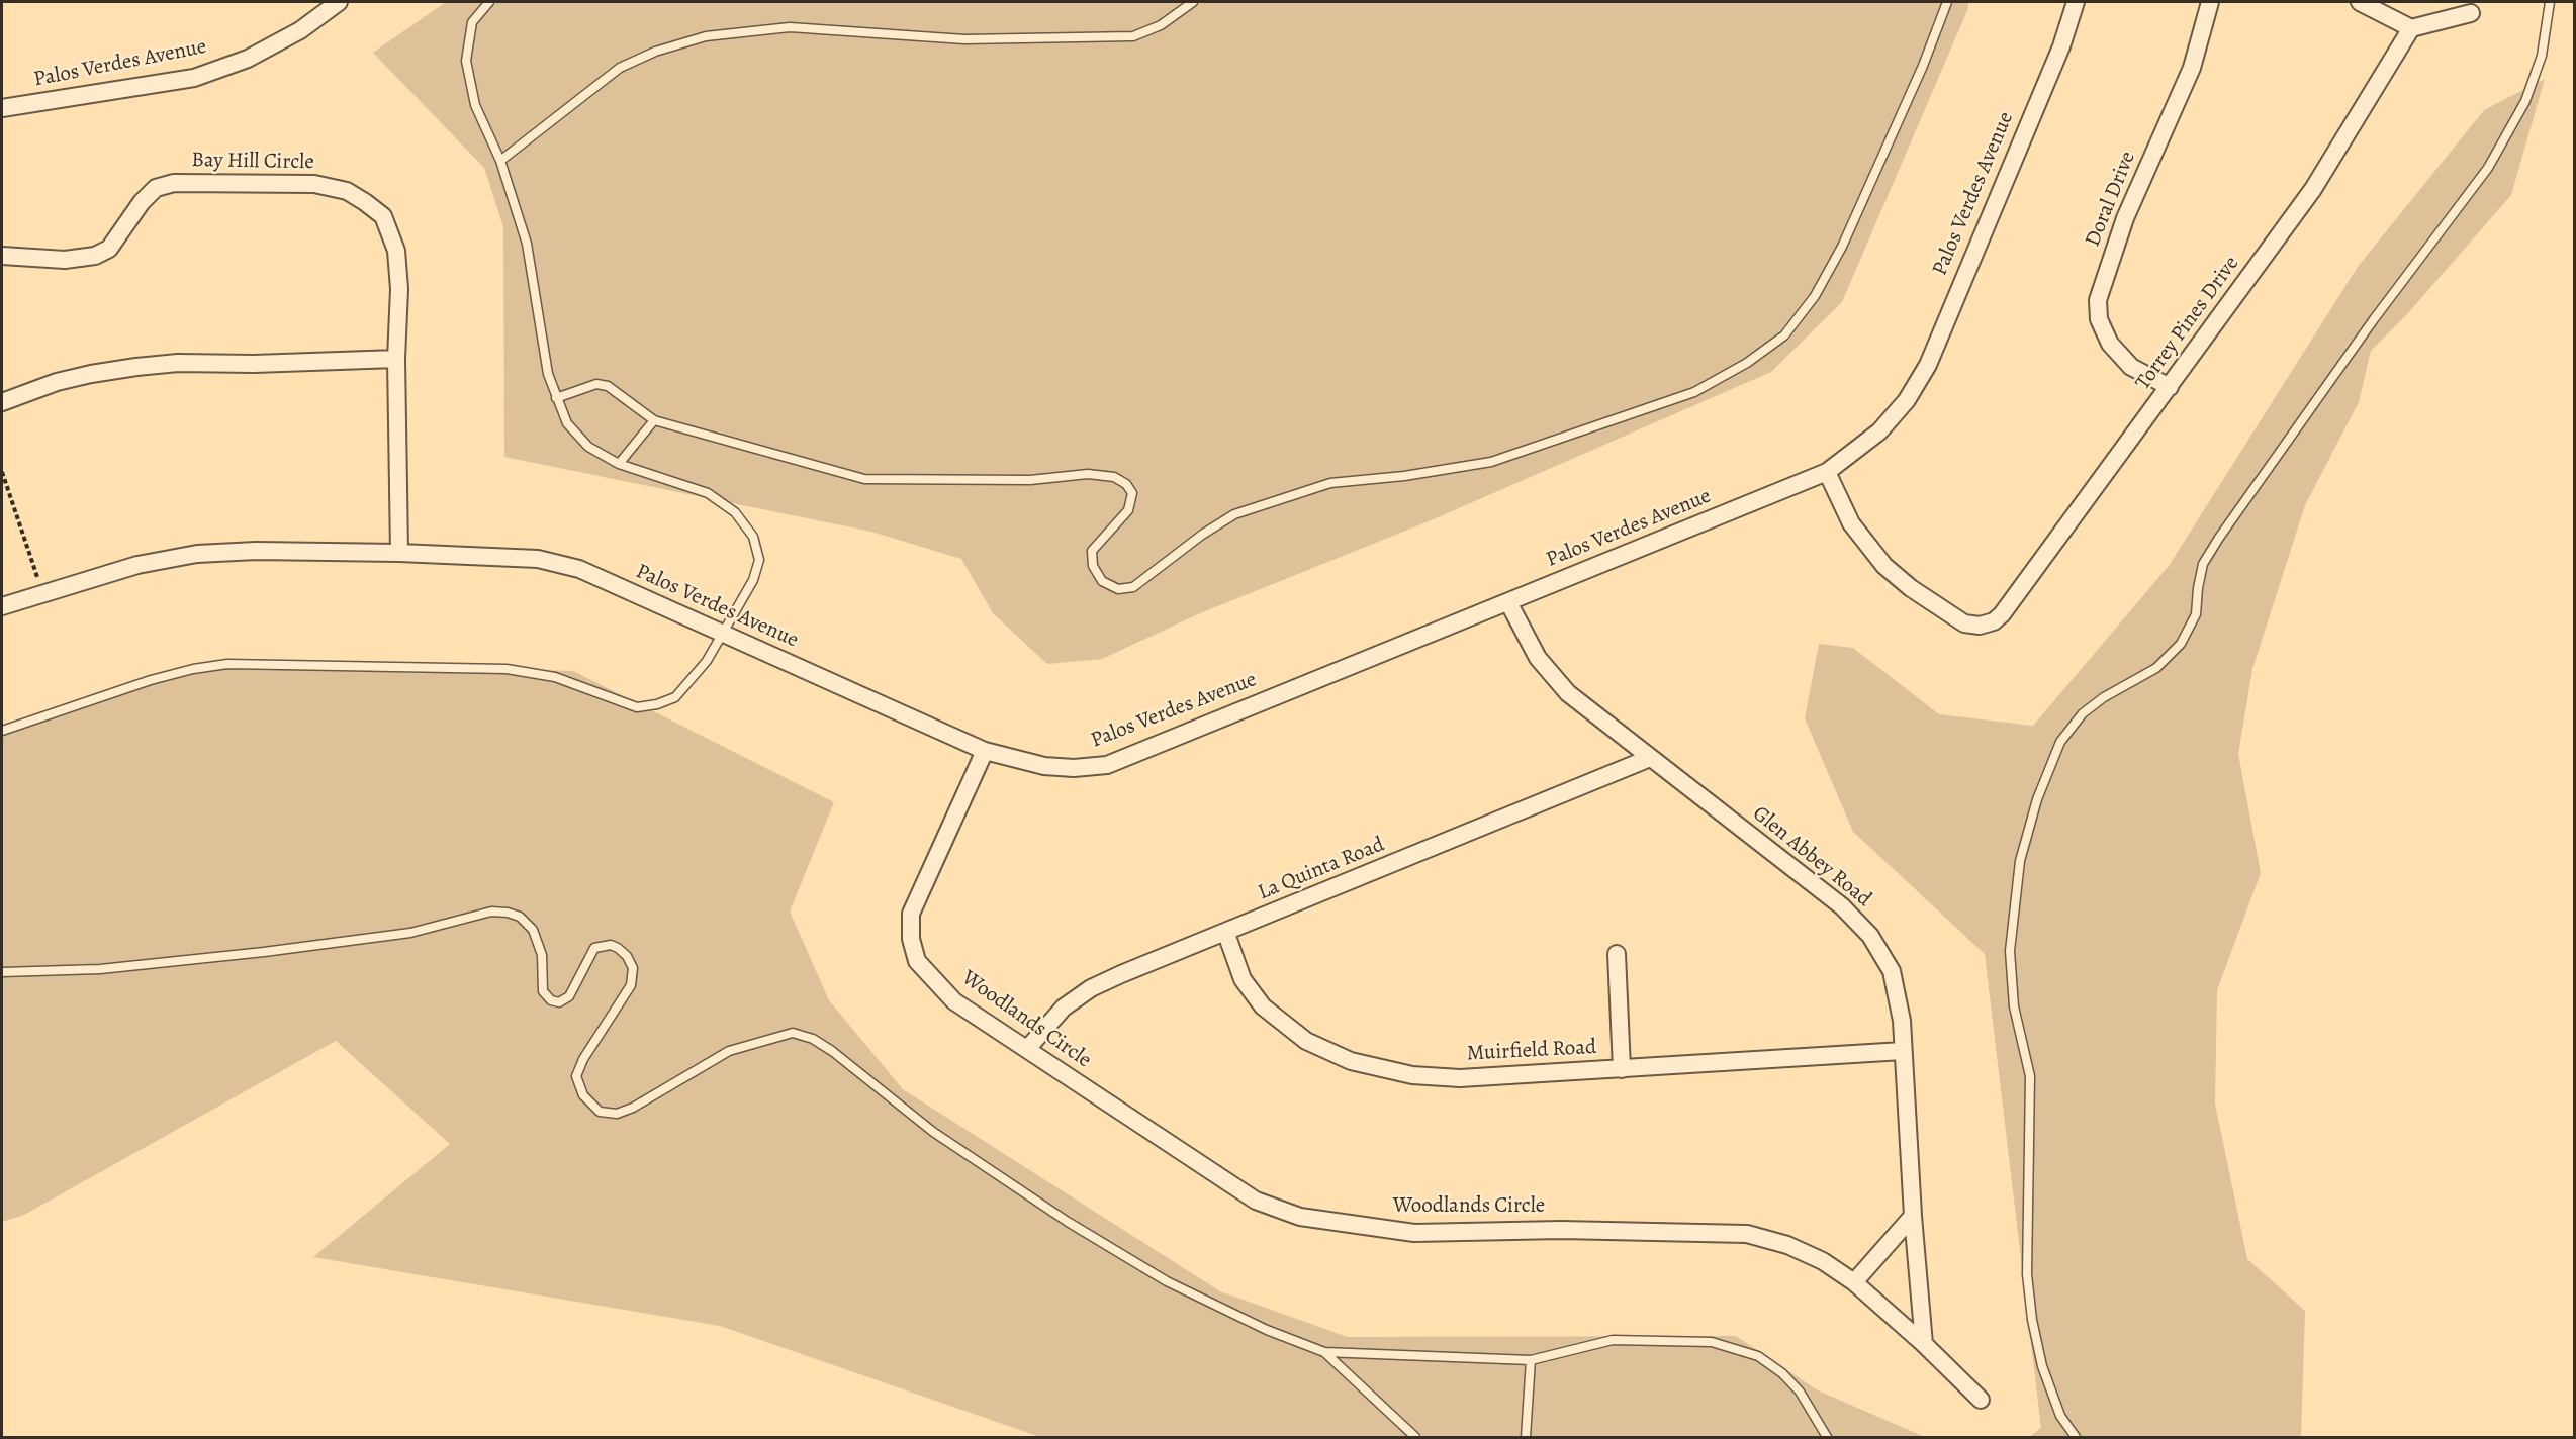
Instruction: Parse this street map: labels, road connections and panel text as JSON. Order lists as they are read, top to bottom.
{
  "streets": {
    "street": [
      "Palos Verdes Avenue",
      "Bay Hill Circle",
      "Doral Drive",
      "Torrey Pines Drive",
      "Glen Abbey Road",
      "La Quinta Road",
      "Woodlands Circle",
      "Muirfield Road"
    ]
  },
  "crossings": [
    ["Palos Verdes Avenue", "Bay Hill Circle"],
    ["Palos Verdes Avenue", "Torrey Pines Drive"],
    ["Palos Verdes Avenue", "Glen Abbey Road"],
    ["Palos Verdes Avenue", "Woodlands Circle"],
    ["Doral Drive", "Torrey Pines Drive"],
    ["Glen Abbey Road", "La Quinta Road"],
    ["Glen Abbey Road", "Woodlands Circle"],
    ["Glen Abbey Road", "Muirfield Road"],
    ["La Quinta Road", "Woodlands Circle"],
    ["La Quinta Road", "Muirfield Road"]
  ]
}
